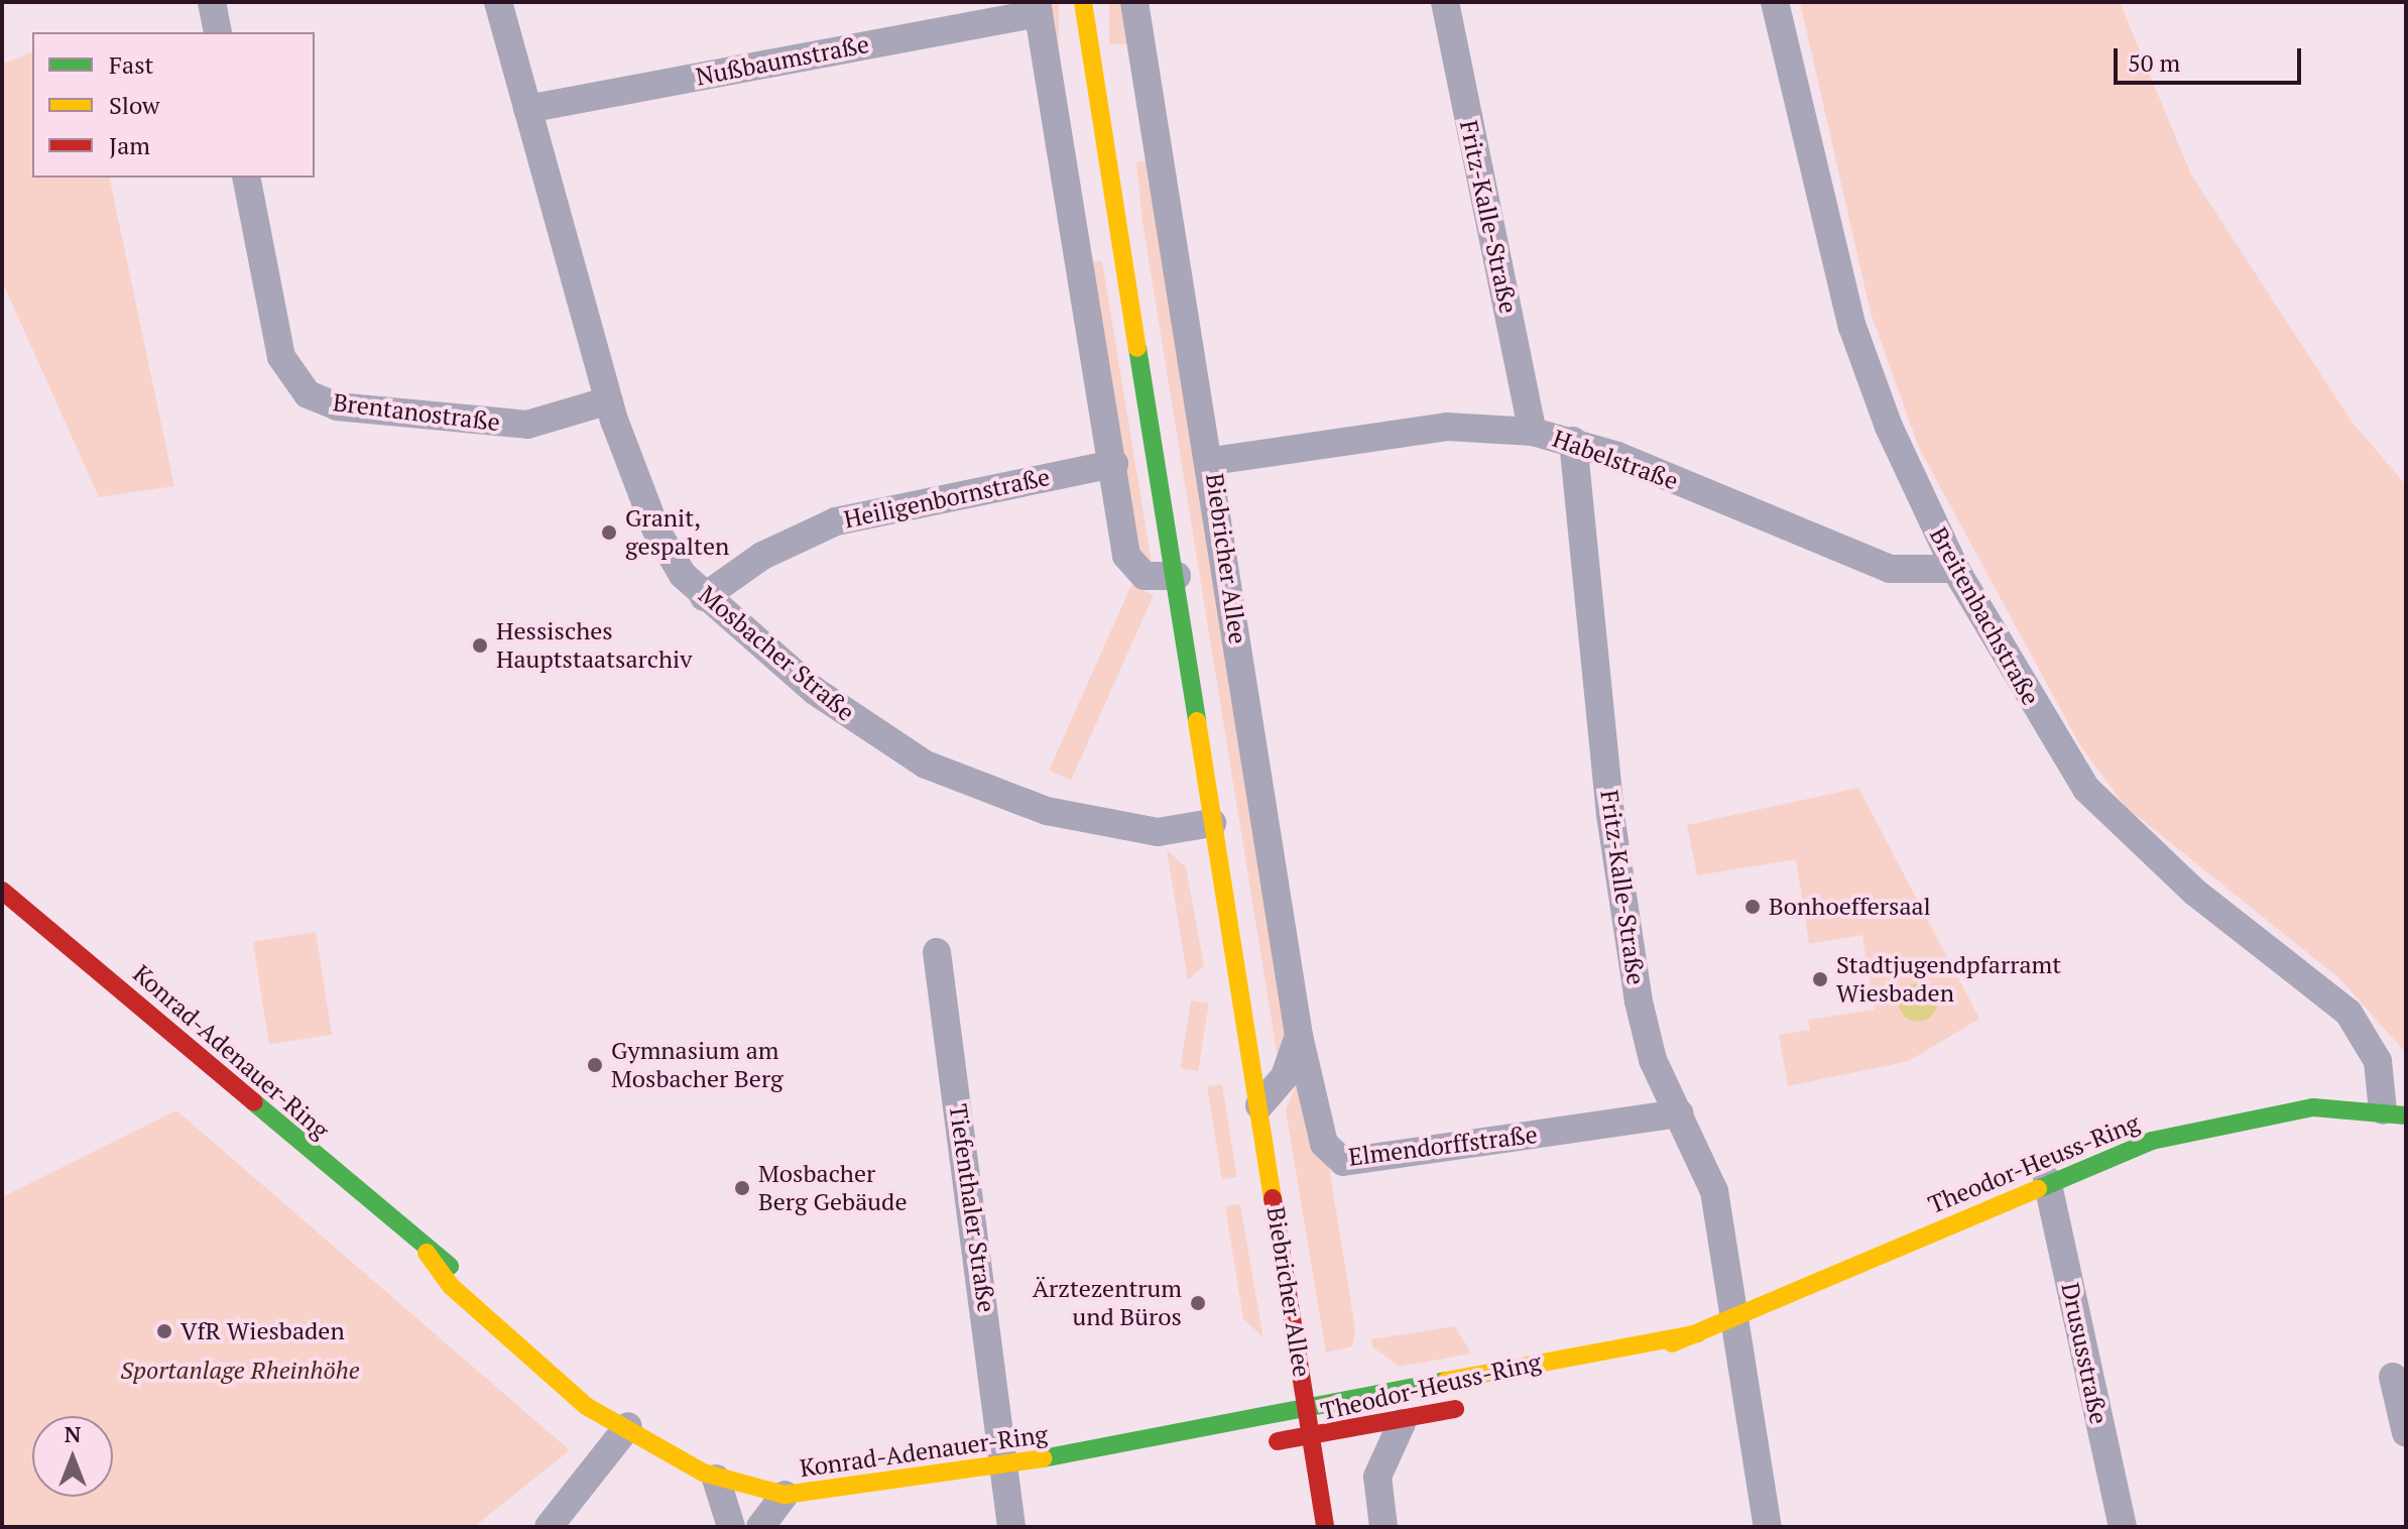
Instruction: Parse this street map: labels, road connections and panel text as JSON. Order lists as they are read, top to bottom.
{
  "streets": {
    "main road": ["Biebricher Allee", "Konrad-Adenauer-Ring", "Theodor-Heuss-Ring"],
    "street": [
      "Nußbaumstraße",
      "Fritz-Kalle-Straße",
      "Brentanostraße",
      "Habelstraße",
      "Heiligenbornstraße",
      "Breitenbachstraße",
      "Mosbacher Straße",
      "Elmendorffstraße",
      "Tiefenthaler Straße",
      "Drususstraße"
    ]
  },
  "crossings": [
    ["Nußbaumstraße", "Mosbacher Straße"],
    ["Fritz-Kalle-Straße", "Habelstraße"],
    ["Fritz-Kalle-Straße", "Elmendorffstraße"],
    ["Fritz-Kalle-Straße", "Theodor-Heuss-Ring"],
    ["Brentanostraße", "Mosbacher Straße"],
    ["Habelstraße", "Biebricher Allee"],
    ["Habelstraße", "Breitenbachstraße"],
    ["Heiligenbornstraße", "Mosbacher Straße"],
    ["Biebricher Allee", "Mosbacher Straße"],
    ["Biebricher Allee", "Konrad-Adenauer-Ring"],
    ["Biebricher Allee", "Elmendorffstraße"],
    ["Biebricher Allee", "Theodor-Heuss-Ring"],
    ["Breitenbachstraße", "Theodor-Heuss-Ring"],
    ["Konrad-Adenauer-Ring", "Theodor-Heuss-Ring"],
    ["Konrad-Adenauer-Ring", "Tiefenthaler Straße"],
    ["Theodor-Heuss-Ring", "Drususstraße"]
  ],
  "parks": ["Sportanlage Rheinhöhe"],
  "places": [
    "Granit, gespalten",
    "Hessisches Hauptstaatsarchiv",
    "Bonhoeffersaal",
    "Stadtjugendpfarramt Wiesbaden",
    "Gymnasium am Mosbacher Berg",
    "Mosbacher Berg Gebäude",
    "Ärztezentrum und Büros",
    "VfR Wiesbaden"
  ],
  "legend": ["Fast", "Slow", "Jam"],
  "scale_bar": "50 m",
  "north": "top"
}
